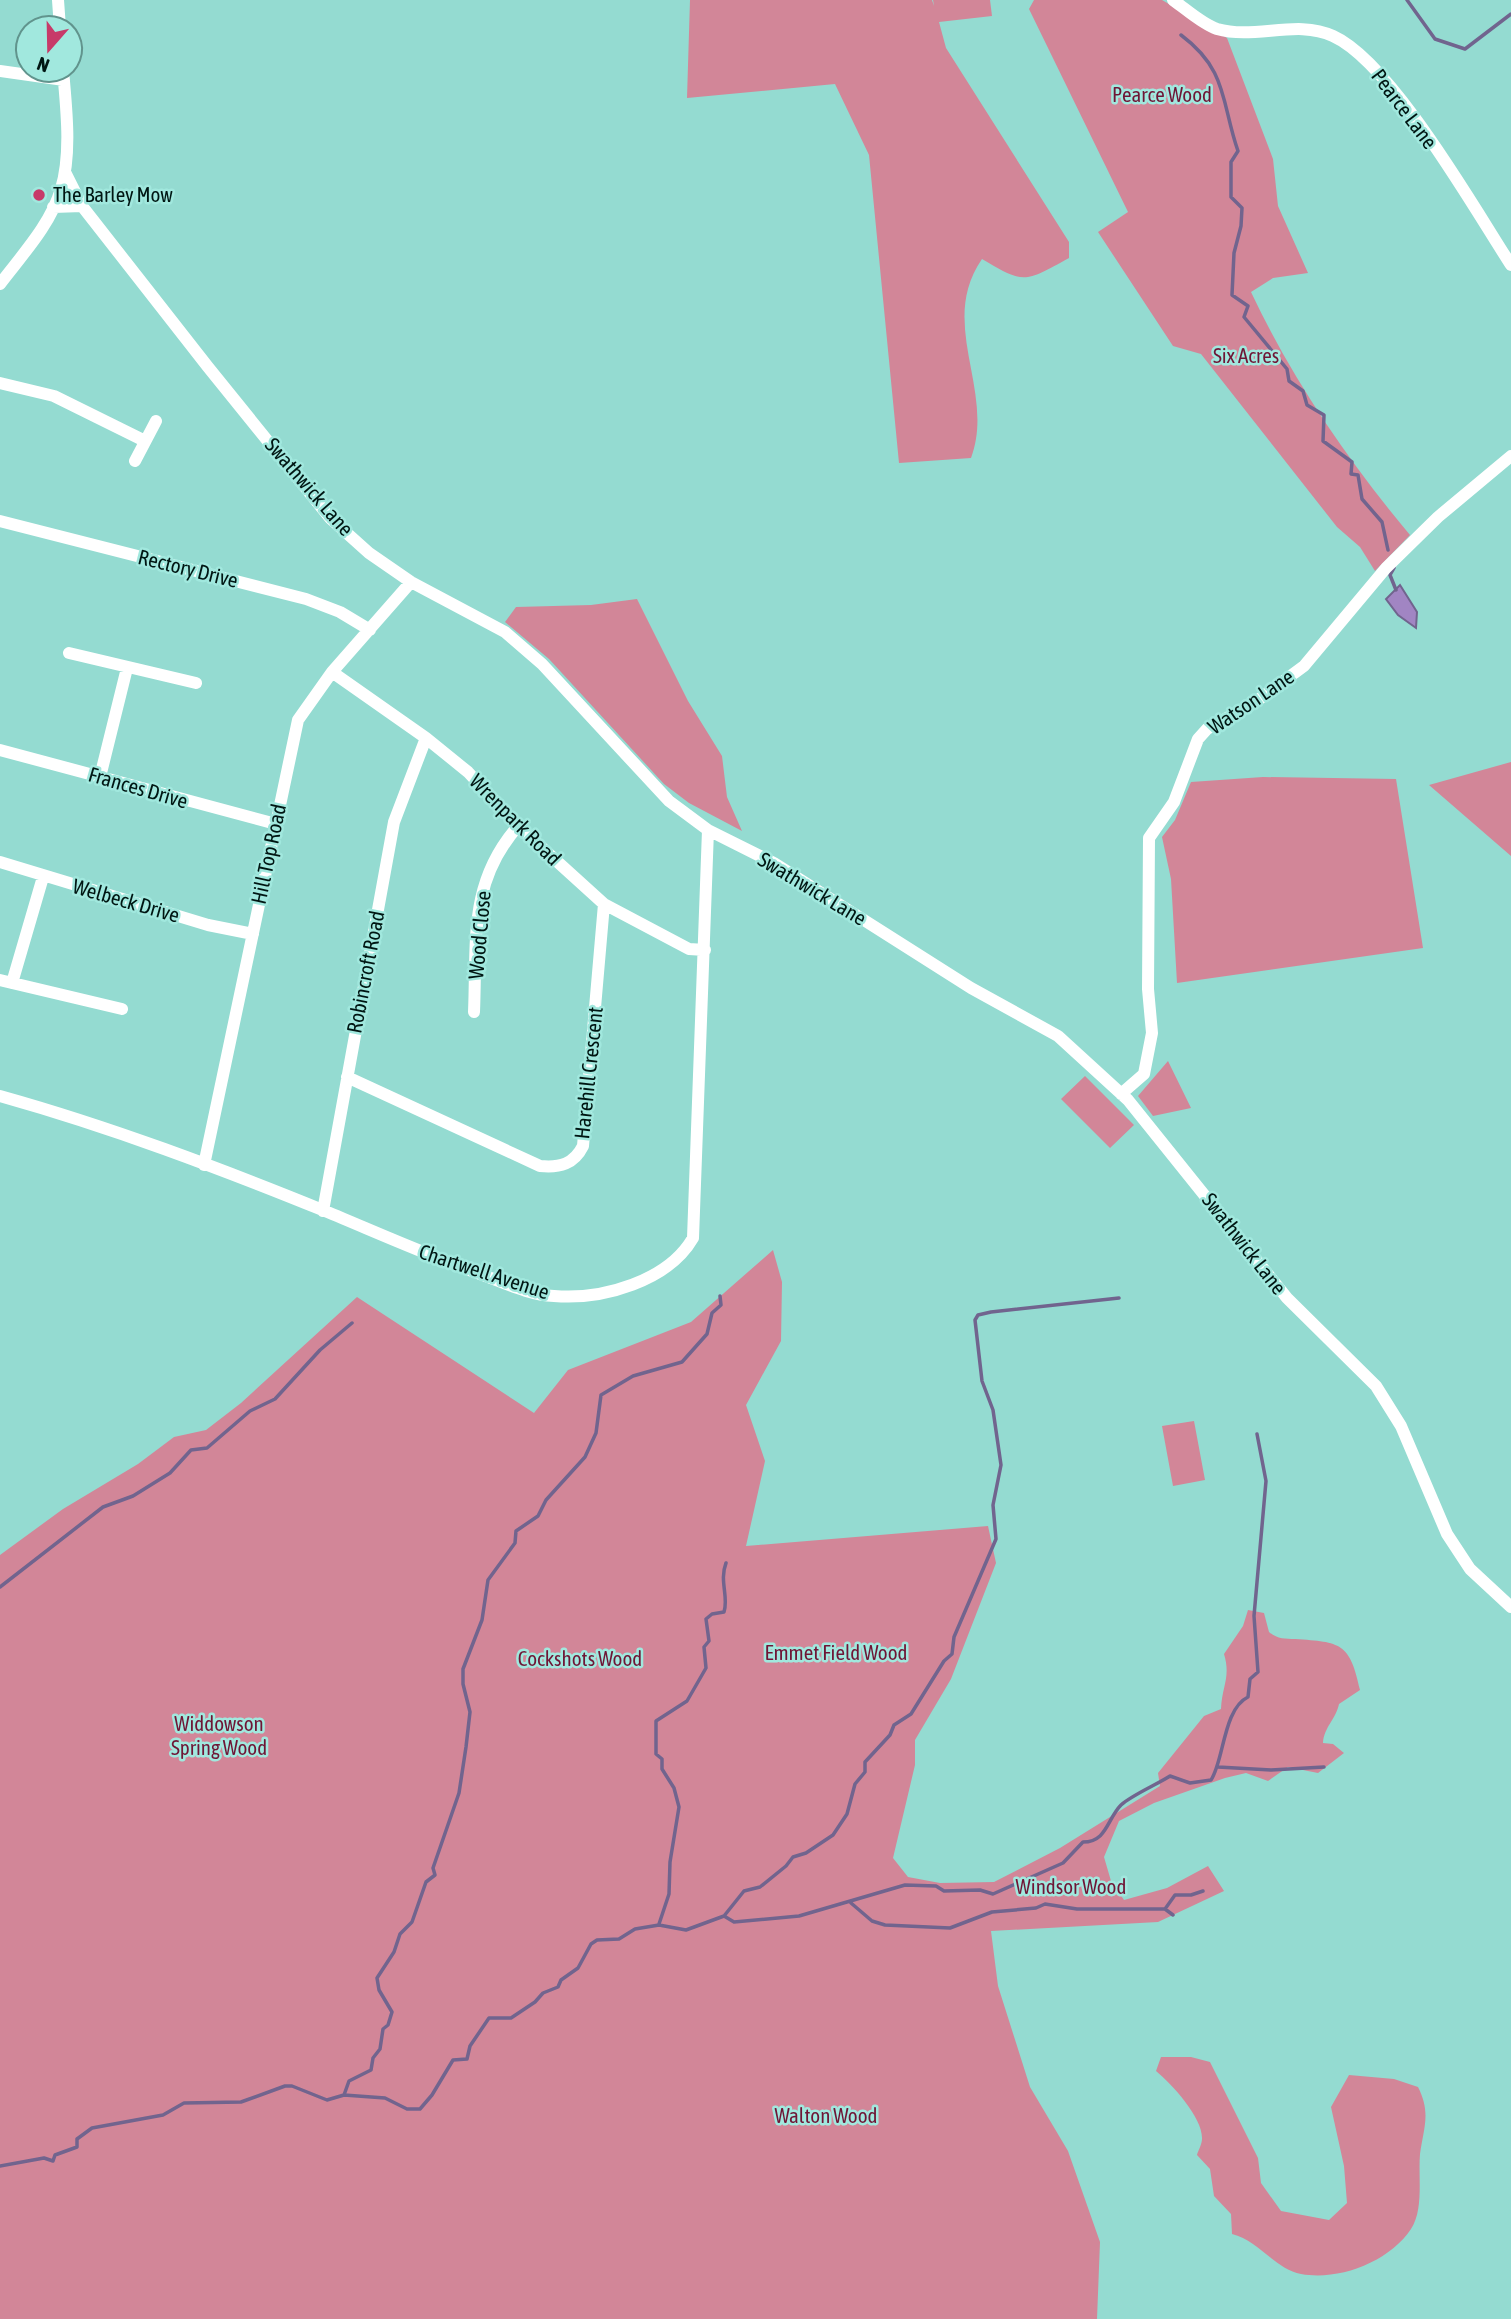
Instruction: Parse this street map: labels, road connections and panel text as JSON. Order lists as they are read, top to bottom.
{
  "streets": {
    "street": [
      "Pearce Lane",
      "Swathwick Lane",
      "Rectory Drive",
      "Watson Lane",
      "Frances Drive",
      "Wrenpark Road",
      "Hill Top Road",
      "Welbeck Drive",
      "Wood Close",
      "Robincroft Road",
      "Harehill Crescent",
      "Chartwell Avenue"
    ]
  },
  "crossings": [
    ["Swathwick Lane", "Watson Lane"],
    ["Swathwick Lane", "Hill Top Road"],
    ["Swathwick Lane", "Chartwell Avenue"],
    ["Rectory Drive", "Hill Top Road"],
    ["Frances Drive", "Hill Top Road"],
    ["Wrenpark Road", "Hill Top Road"],
    ["Wrenpark Road", "Wood Close"],
    ["Wrenpark Road", "Robincroft Road"],
    ["Wrenpark Road", "Harehill Crescent"],
    ["Wrenpark Road", "Chartwell Avenue"],
    ["Hill Top Road", "Welbeck Drive"],
    ["Hill Top Road", "Chartwell Avenue"],
    ["Robincroft Road", "Harehill Crescent"],
    ["Robincroft Road", "Chartwell Avenue"]
  ],
  "parks": [
    "Pearce Wood",
    "Six Acres",
    "Emmet Field Wood",
    "Cockshots Wood",
    "Widdowson Spring Wood",
    "Windsor Wood",
    "Walton Wood"
  ],
  "places": ["The Barley Mow"],
  "north": "bottom"
}
